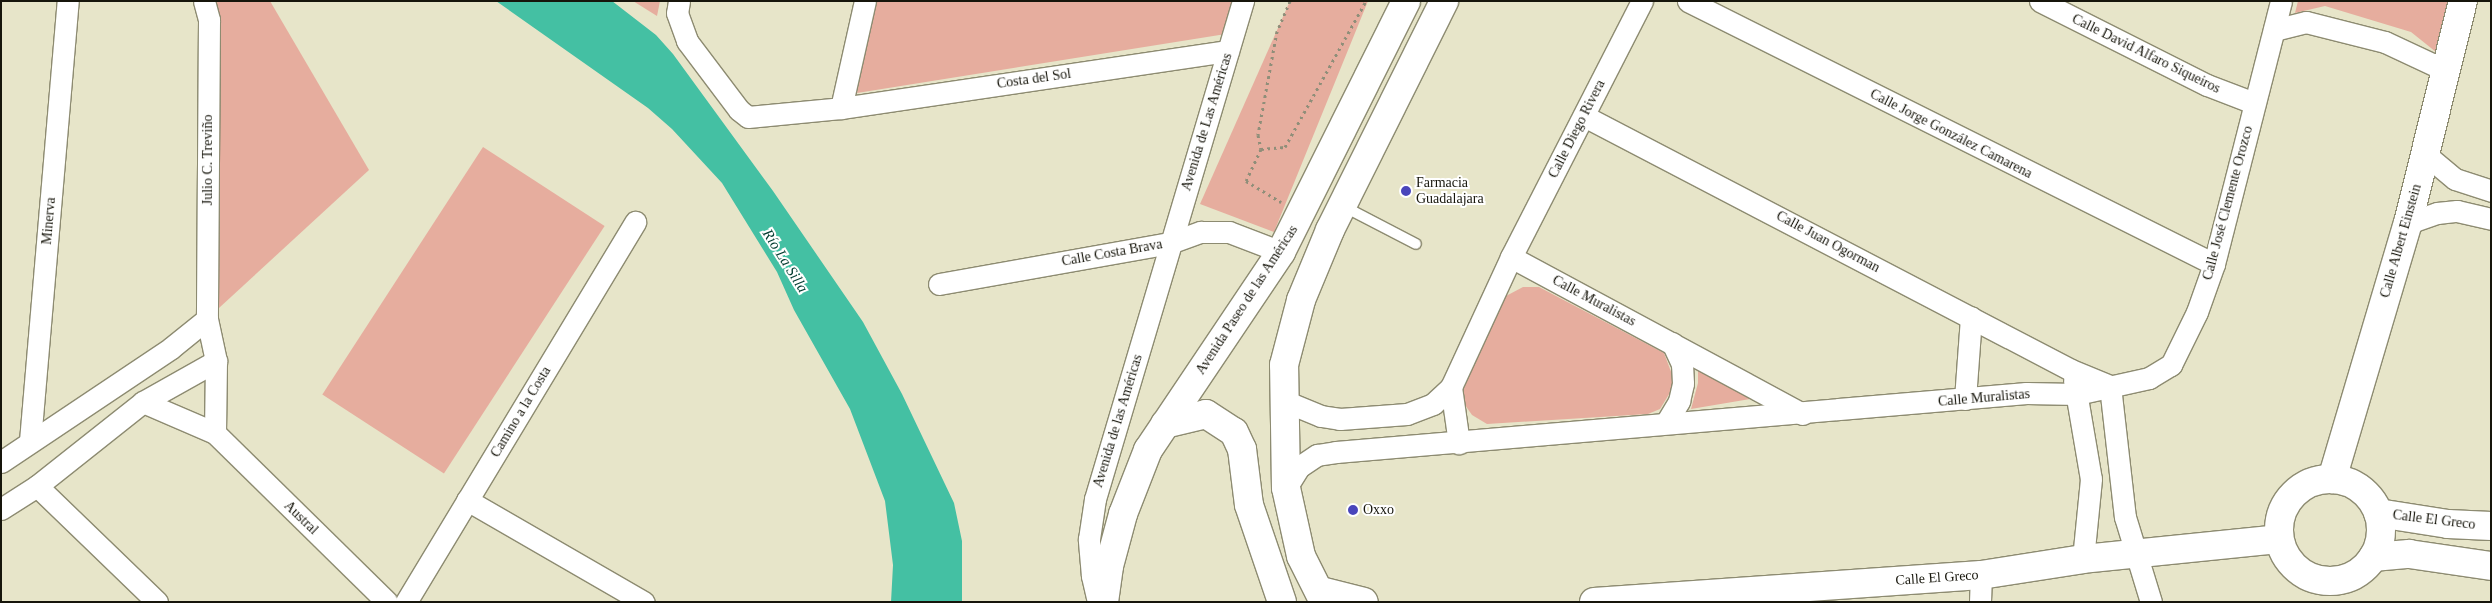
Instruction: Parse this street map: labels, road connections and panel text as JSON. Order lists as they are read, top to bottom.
{
  "streets": {
    "street": [
      "Calle David Alfaro Siqueiros",
      "Costa del Sol",
      "Avenida de Las Américas",
      "Calle Diego Rivera",
      "Calle Jorge González Camarena",
      "Julio C. Treviño",
      "Calle José Clemente Orozco",
      "Minerva",
      "Calle Albert Einstein",
      "Calle Juan Ogorman",
      "Calle Costa Brava",
      "Avenida Paseo de las Américas",
      "Calle Muralistas",
      "Camino a la Costa",
      "Avenida de las Américas",
      "Austral",
      "Calle El Greco"
    ]
  },
  "crossings": [
    ["Calle David Alfaro Siqueiros", "Calle José Clemente Orozco"],
    ["Costa del Sol", "Avenida de Las Américas"],
    ["Avenida de Las Américas", "Calle Costa Brava"],
    ["Avenida de Las Américas", "Avenida de las Américas"],
    ["Calle Diego Rivera", "Calle Juan Ogorman"],
    ["Calle Diego Rivera", "Calle Muralistas"],
    ["Calle Jorge González Camarena", "Calle José Clemente Orozco"],
    ["Calle José Clemente Orozco", "Calle Juan Ogorman"],
    ["Calle José Clemente Orozco", "Calle Muralistas"],
    ["Calle Albert Einstein", "Calle El Greco"],
    ["Calle Costa Brava", "Avenida Paseo de las Américas"],
    ["Calle Costa Brava", "Avenida de las Américas"]
  ],
  "water": ["Río La Silla"],
  "places": ["Farmacia Guadalajara", "Oxxo"]
}
